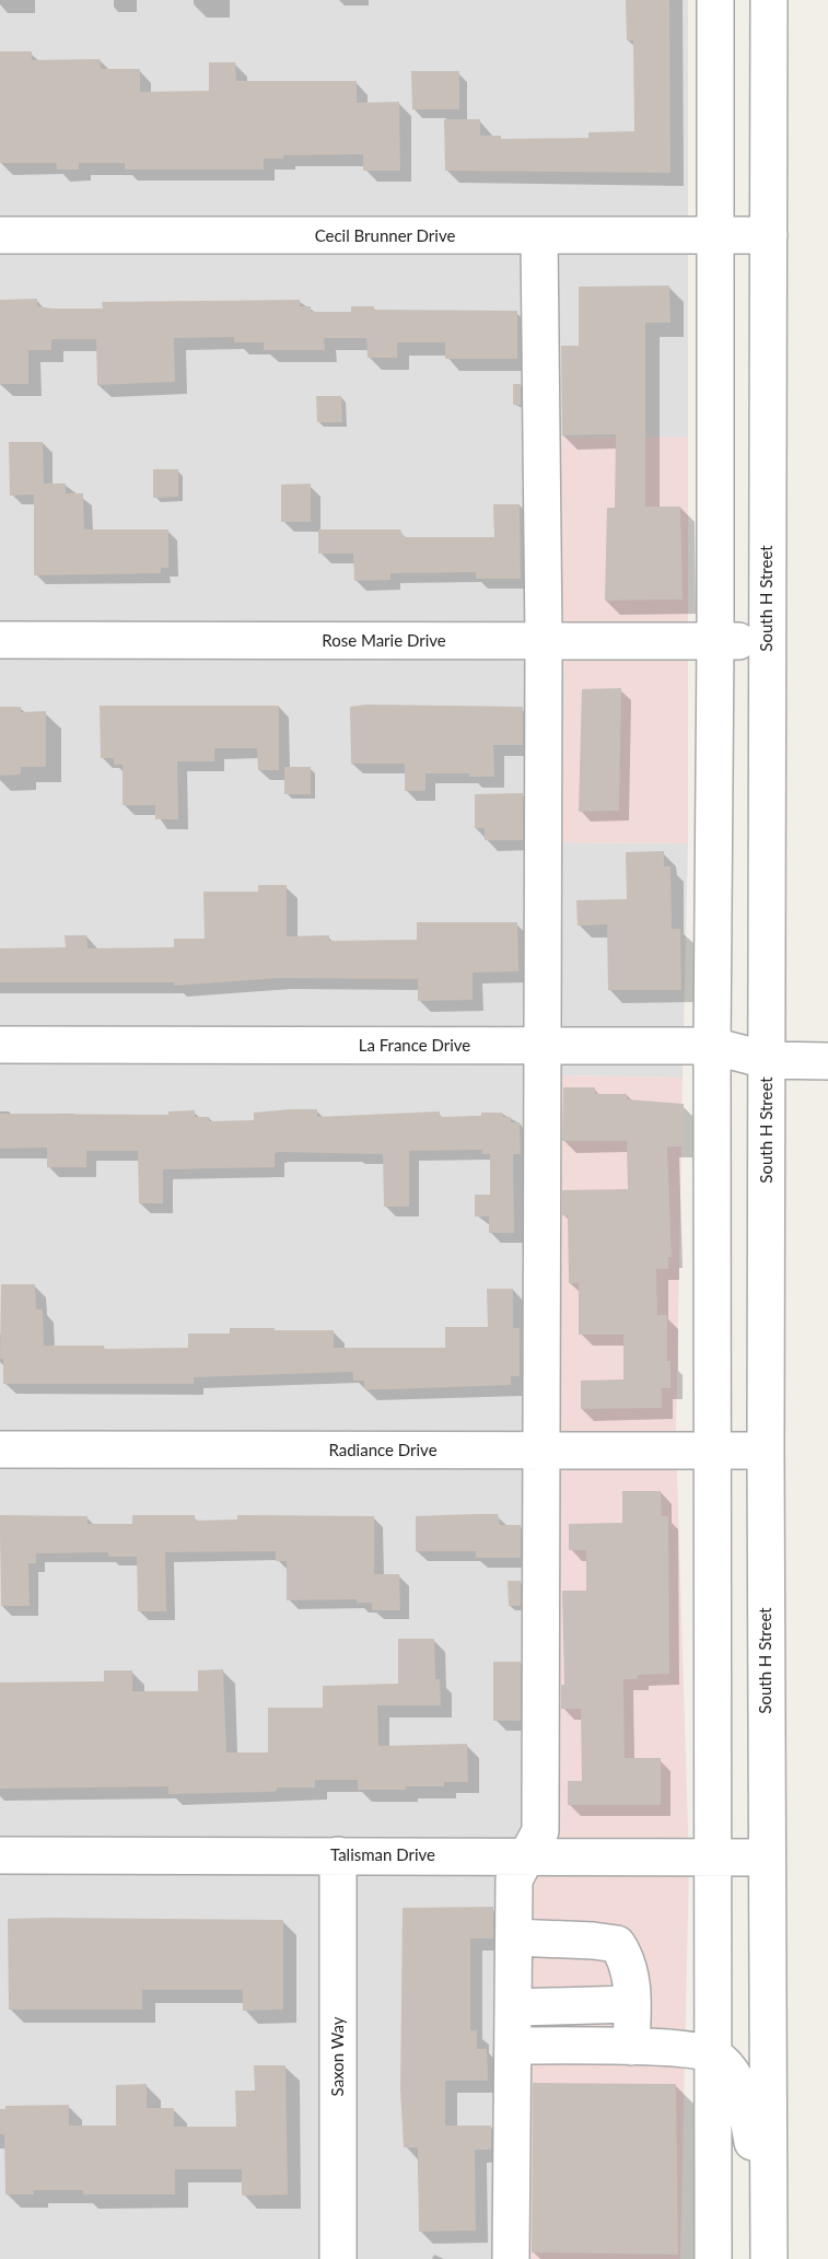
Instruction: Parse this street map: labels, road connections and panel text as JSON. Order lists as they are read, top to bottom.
{
  "streets": {
    "street": [
      "Cecil Brunner Drive",
      "South H Street",
      "Rose Marie Drive",
      "La France Drive",
      "Radiance Drive",
      "Talisman Drive",
      "Saxon Way"
    ]
  },
  "crossings": [
    ["Cecil Brunner Drive", "South H Street"],
    ["South H Street", "Rose Marie Drive"],
    ["South H Street", "La France Drive"],
    ["South H Street", "Radiance Drive"],
    ["South H Street", "Talisman Drive"],
    ["Talisman Drive", "Saxon Way"]
  ]
}
